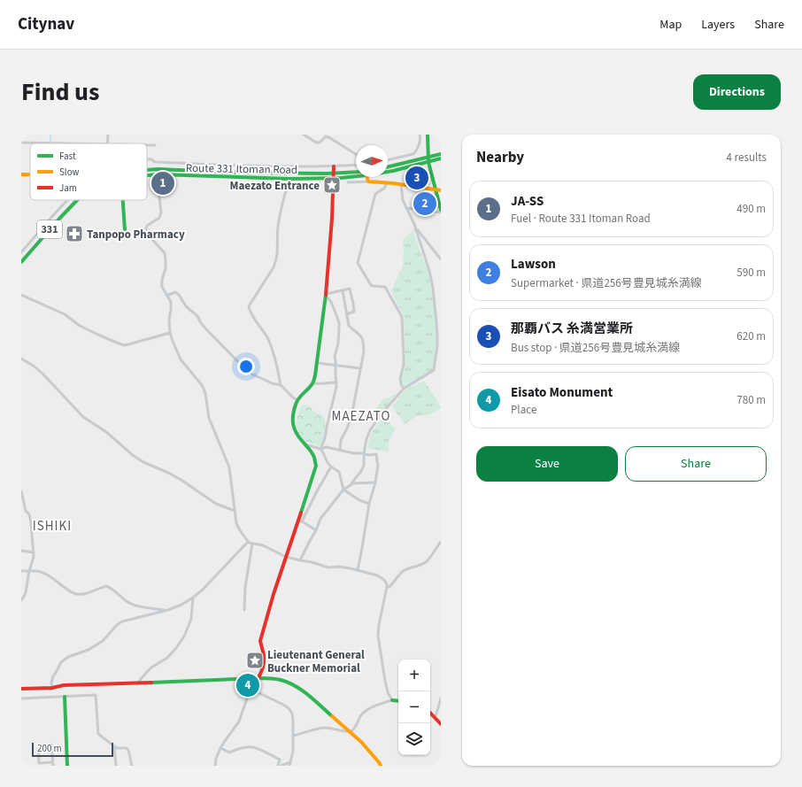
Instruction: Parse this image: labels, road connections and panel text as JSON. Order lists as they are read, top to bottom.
{
  "streets": {
    "main road": ["Route 331 Itoman Road", "331"]
  },
  "districts": ["MAEZATO", "ISHIKI"],
  "places": {
    "place": ["Maezato Entrance", "Lieutenant General Buckner Memorial"],
    "pharmacy": ["Tanpopo Pharmacy"]
  },
  "legend": ["Fast", "Slow", "Jam"],
  "scale_bar": "200 m",
  "north": "right",
  "page": {
    "header": "Citynav",
    "nav": ["Map", "Layers", "Share"],
    "title": "Find us",
    "buttons": [
      "Directions",
      ["Save", "Share"]
    ],
    "heading": ["Nearby", "4 results"],
    "pins": [
      "3",
      "1",
      "2",
      "4"
    ],
    "list": [
      {
        "mark": "1",
        "name": "JA-SS",
        "note": "Fuel · Route 331 Itoman Road",
        "value": "490 m"
      },
      {
        "mark": "2",
        "name": "Lawson",
        "note": "Supermarket · 県道256号豊見城糸満線",
        "value": "590 m"
      },
      {
        "mark": "3",
        "name": "那覇バス 糸満営業所",
        "note": "Bus stop · 県道256号豊見城糸満線",
        "value": "620 m"
      },
      {
        "mark": "4",
        "name": "Eisato Monument",
        "note": "Place",
        "value": "780 m"
      }
    ],
    "map_buttons": ["+", "−"],
    "scale": "200 m"
  }
}
